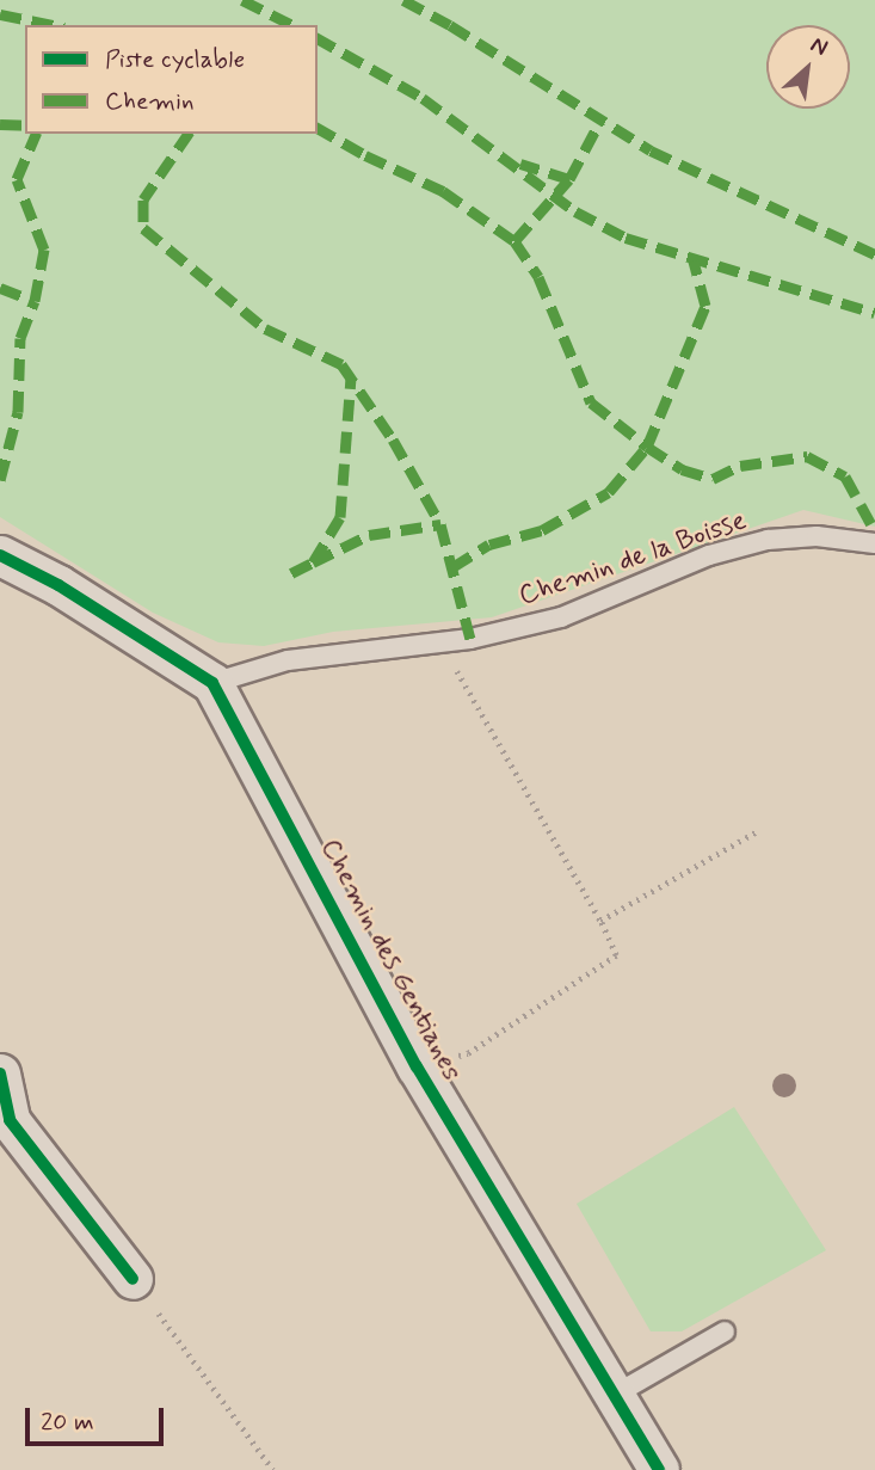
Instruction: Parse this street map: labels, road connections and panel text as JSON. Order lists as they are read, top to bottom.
{
  "streets": {
    "street": ["Chemin des Gentianes"],
    "lane": ["Chemin de la Boisse"]
  },
  "crossings": [
    ["Chemin de la Boisse", "Chemin des Gentianes"]
  ],
  "legend": ["Piste cyclable", "Chemin"],
  "scale_bar": "20 m",
  "north": "top right"
}
